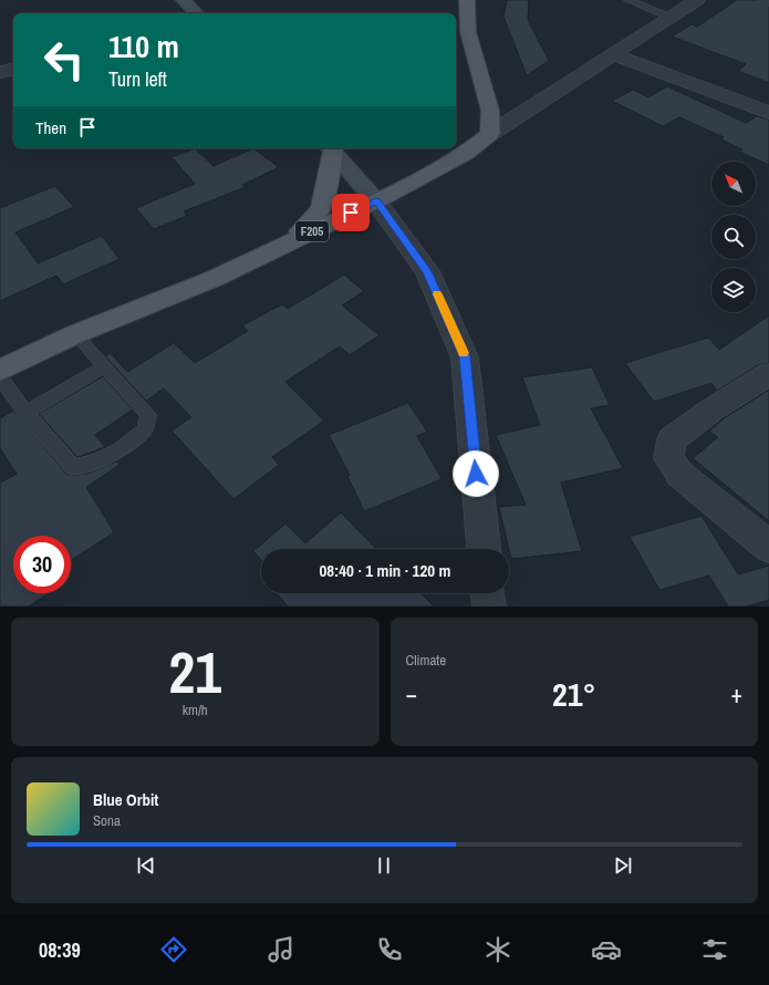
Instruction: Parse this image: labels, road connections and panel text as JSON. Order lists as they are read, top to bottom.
{
  "streets": {
    "main road": ["F205"]
  },
  "north": "top left",
  "page": {
    "turn": ["110 m", "Turn left"],
    "then": "Then",
    "limit": "30",
    "trip": "08:40 · 1 min · 120 m",
    "tile": [
      ["21", "km/h"],
      "Climate"
    ],
    "heat": ["−", "21°", "+"],
    "song": ["Blue Orbit", "Sona"],
    "tabs": "08:39"
  }
}
